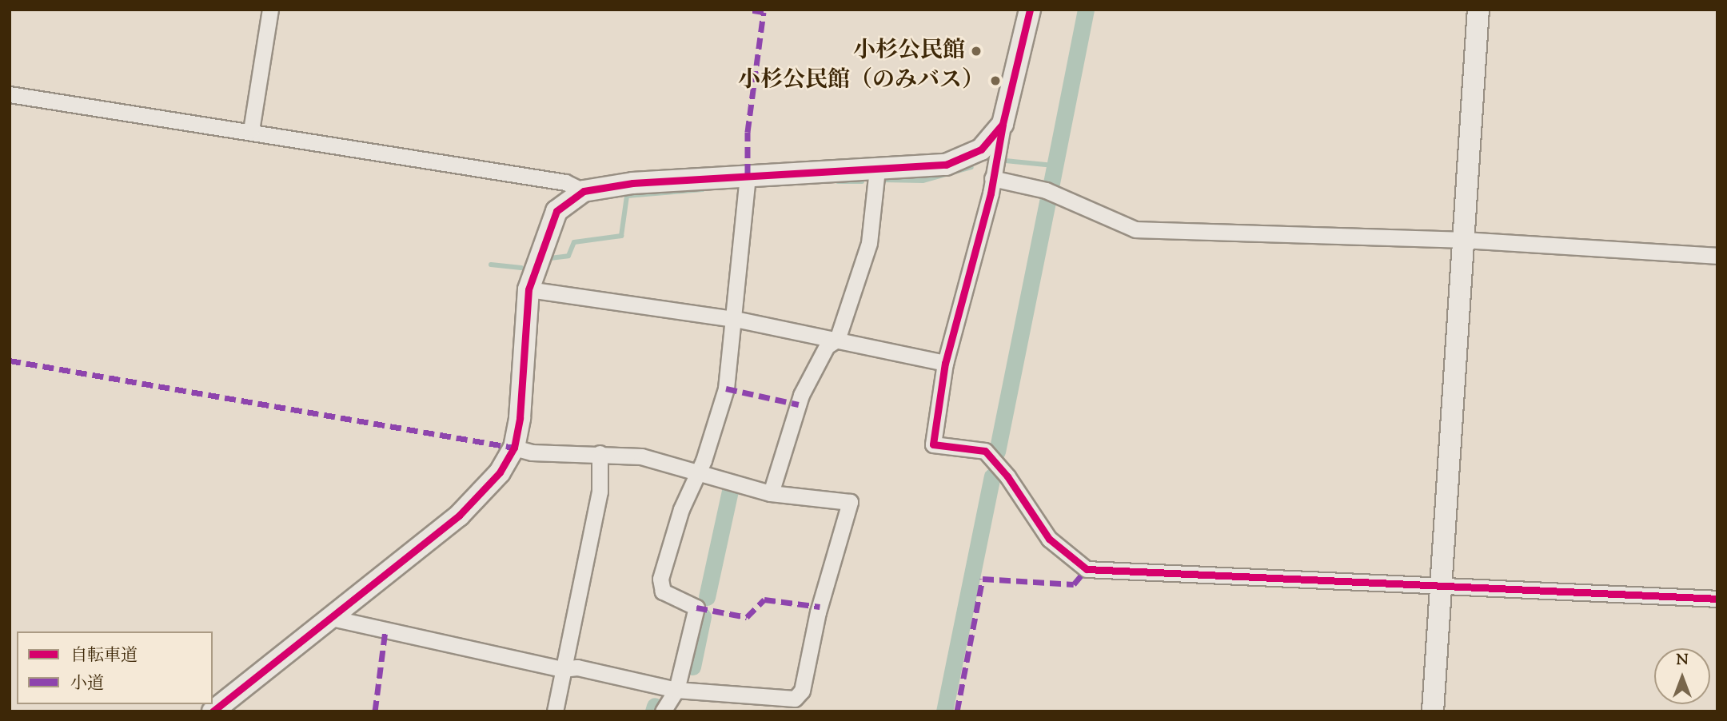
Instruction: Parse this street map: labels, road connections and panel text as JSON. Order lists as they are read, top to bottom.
{
  "places": ["小杉公民館", "小杉公民館（のみバス）"],
  "legend": ["自転車道", "小道"],
  "north": "top"
}
